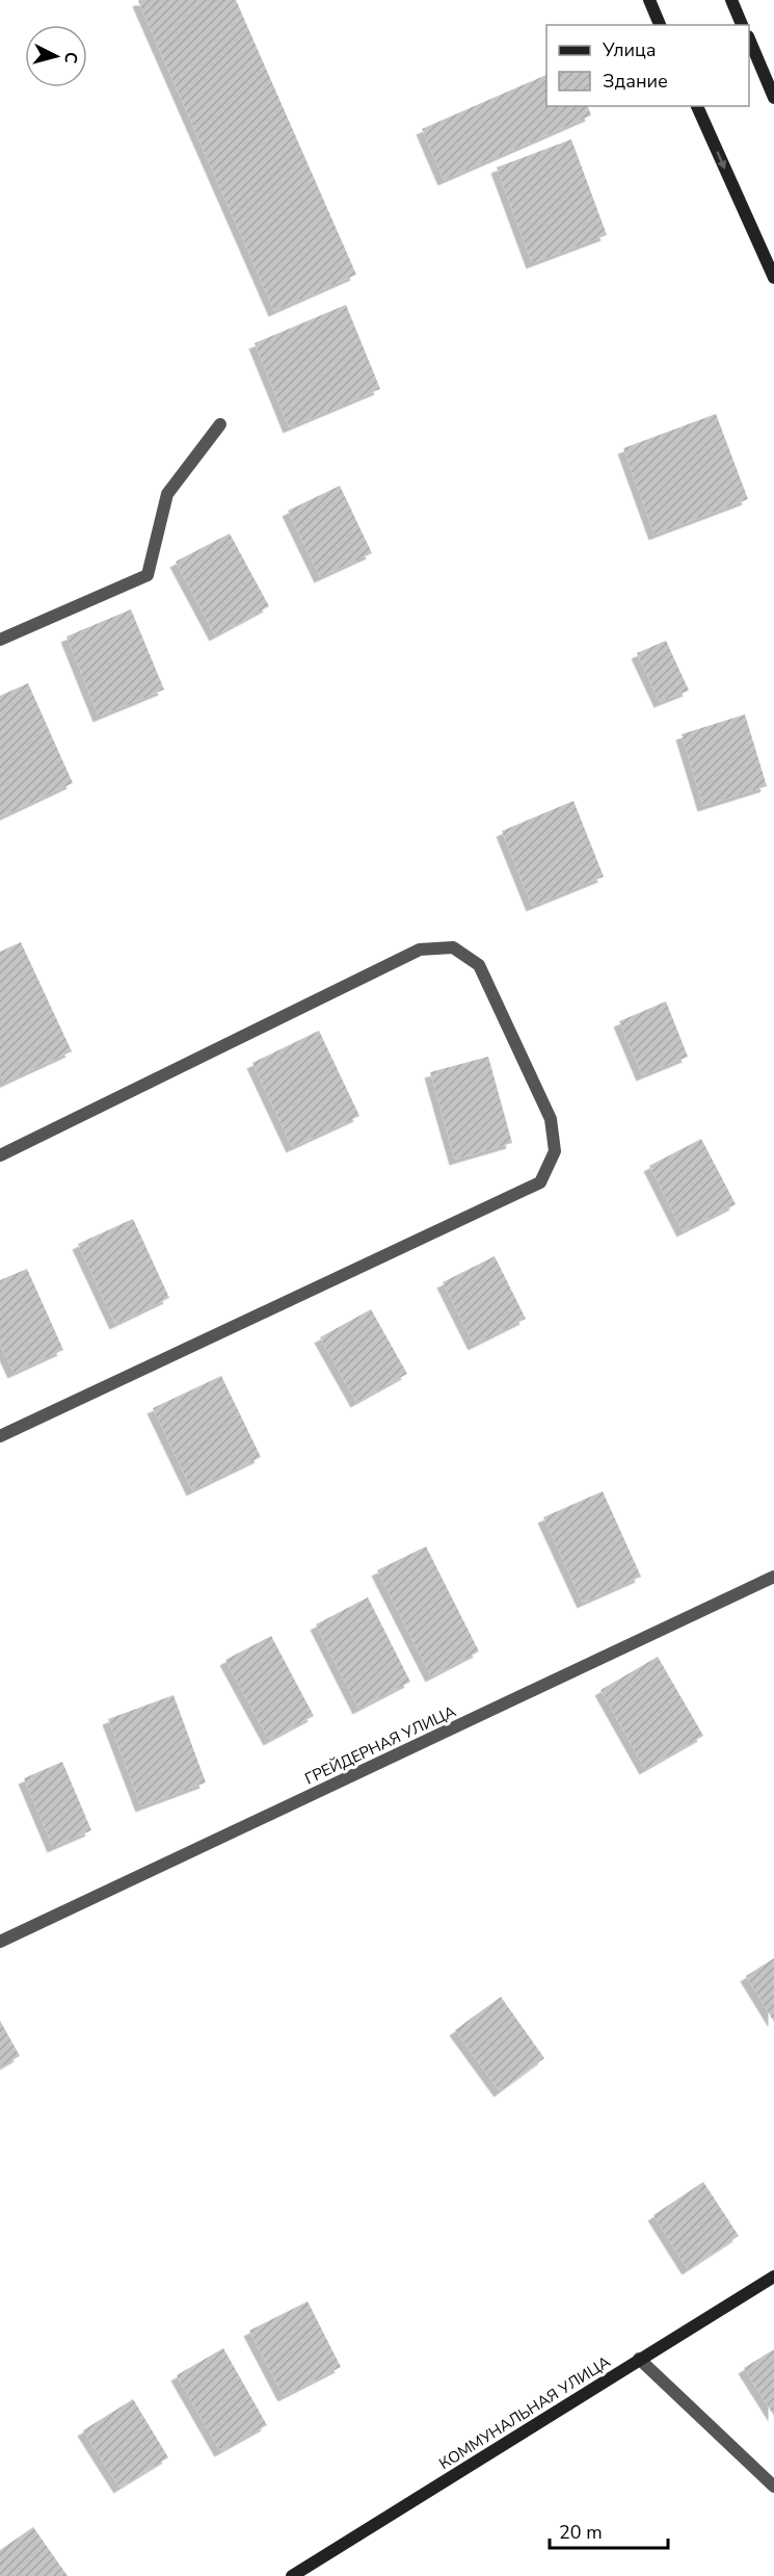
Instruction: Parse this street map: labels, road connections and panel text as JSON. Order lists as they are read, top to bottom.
{
  "streets": {
    "main road": ["КОММУНАЛЬНАЯ УЛИЦА"],
    "street": ["ГРЕЙДЕРНАЯ УЛИЦА"]
  },
  "legend": ["Улица", "Здание"],
  "scale_bar": "20 m",
  "north": "right"
}
